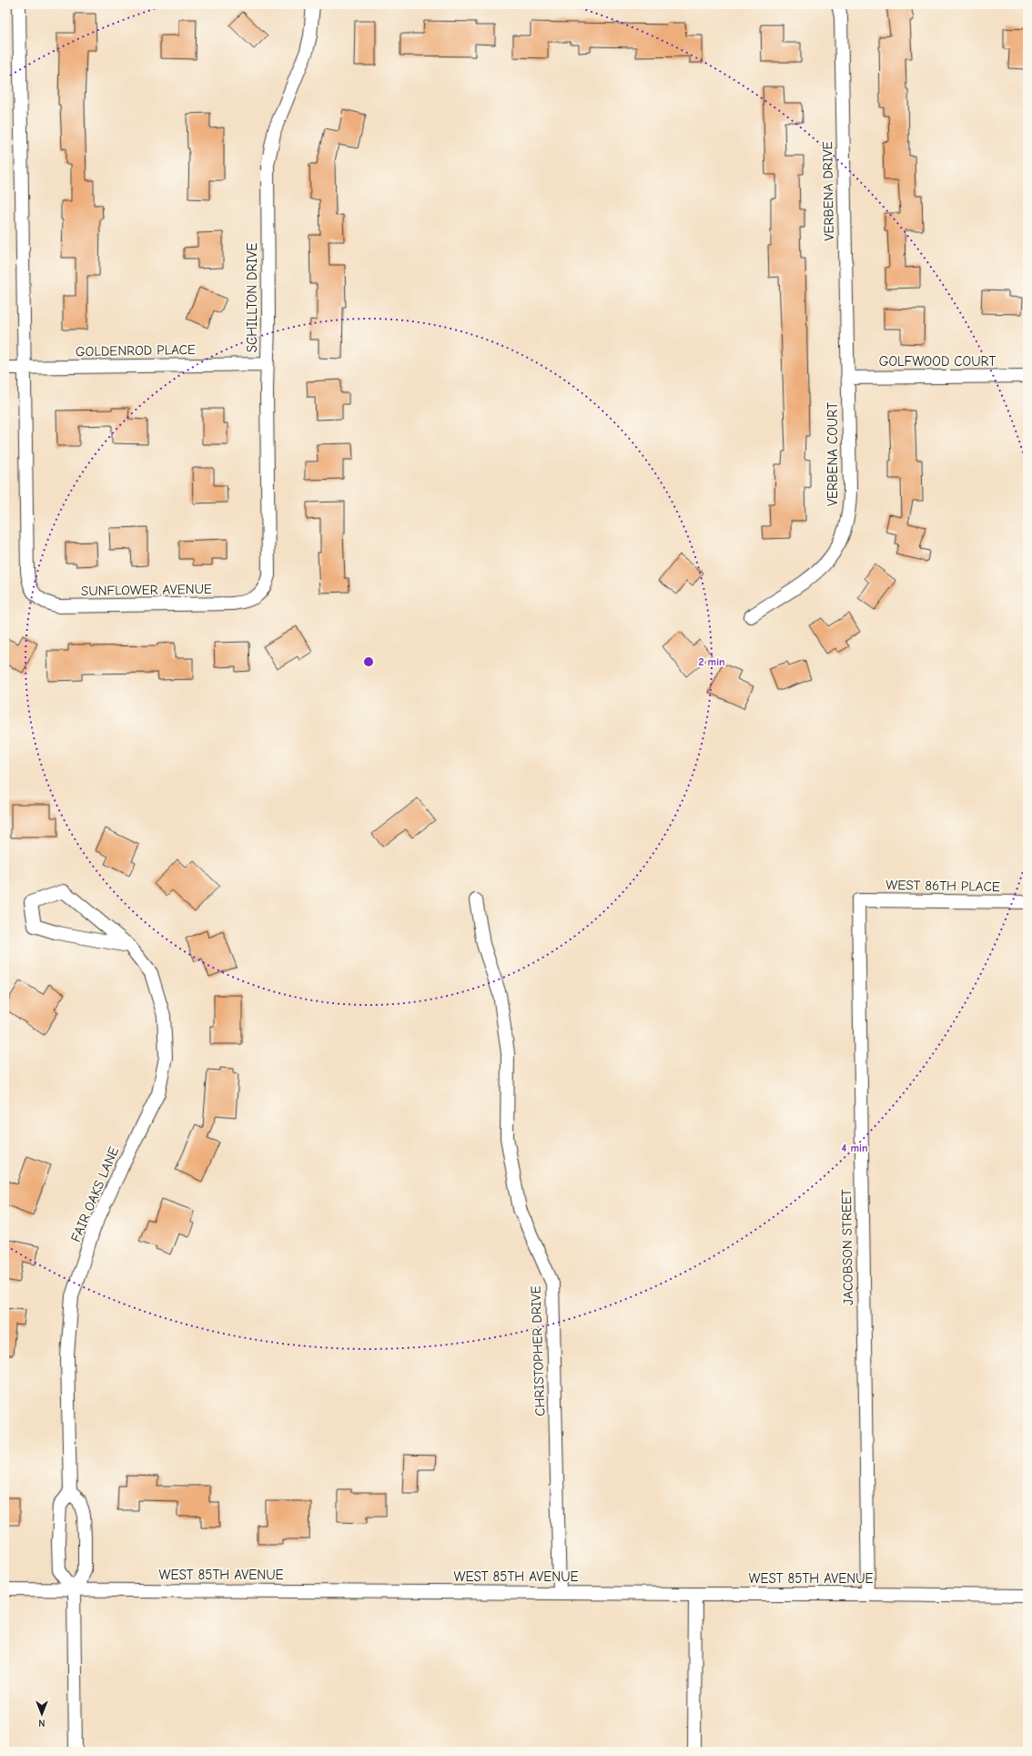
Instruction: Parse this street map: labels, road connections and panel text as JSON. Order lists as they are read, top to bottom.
{
  "streets": {
    "street": [
      "VERBENA DRIVE",
      "SCHILLTON DRIVE",
      "GOLDENROD PLACE",
      "GOLFWOOD COURT",
      "VERBENA COURT",
      "SUNFLOWER AVENUE",
      "WEST 86TH PLACE",
      "FAIR OAKS LANE",
      "JACOBSON STREET",
      "CHRISTOPHER DRIVE",
      "WEST 85TH AVENUE"
    ]
  },
  "crossings": [
    ["VERBENA DRIVE", "GOLFWOOD COURT"],
    ["VERBENA DRIVE", "VERBENA COURT"],
    ["SCHILLTON DRIVE", "GOLDENROD PLACE"],
    ["SCHILLTON DRIVE", "SUNFLOWER AVENUE"],
    ["GOLDENROD PLACE", "SUNFLOWER AVENUE"],
    ["GOLFWOOD COURT", "VERBENA COURT"],
    ["WEST 86TH PLACE", "JACOBSON STREET"],
    ["JACOBSON STREET", "WEST 85TH AVENUE"],
    ["CHRISTOPHER DRIVE", "WEST 85TH AVENUE"]
  ],
  "north": "bottom",
  "rings": ["2 min", "4 min"]
}
